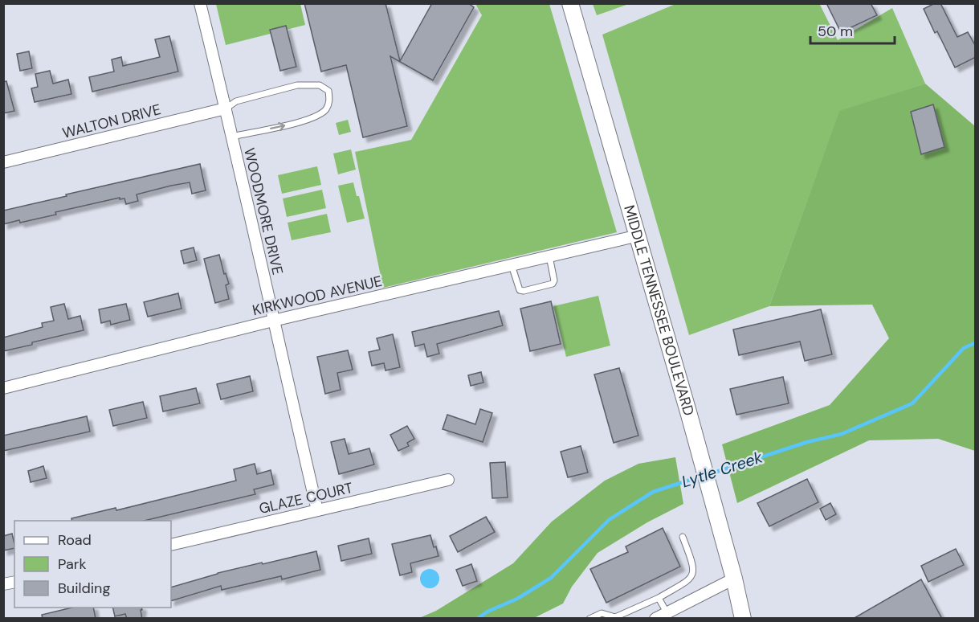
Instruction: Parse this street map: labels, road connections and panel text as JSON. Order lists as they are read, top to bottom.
{
  "streets": {
    "main road": ["MIDDLE TENNESSEE BOULEVARD"],
    "street": [
      "WALTON DRIVE",
      "WOODMORE DRIVE",
      "KIRKWOOD AVENUE",
      "GLAZE COURT"
    ]
  },
  "crossings": [
    ["WALTON DRIVE", "WOODMORE DRIVE"],
    ["WOODMORE DRIVE", "KIRKWOOD AVENUE"],
    ["WOODMORE DRIVE", "GLAZE COURT"],
    ["KIRKWOOD AVENUE", "MIDDLE TENNESSEE BOULEVARD"]
  ],
  "water": ["Lytle Creek"],
  "legend": ["Road", "Park", "Building"],
  "scale_bar": "50 m"
}
